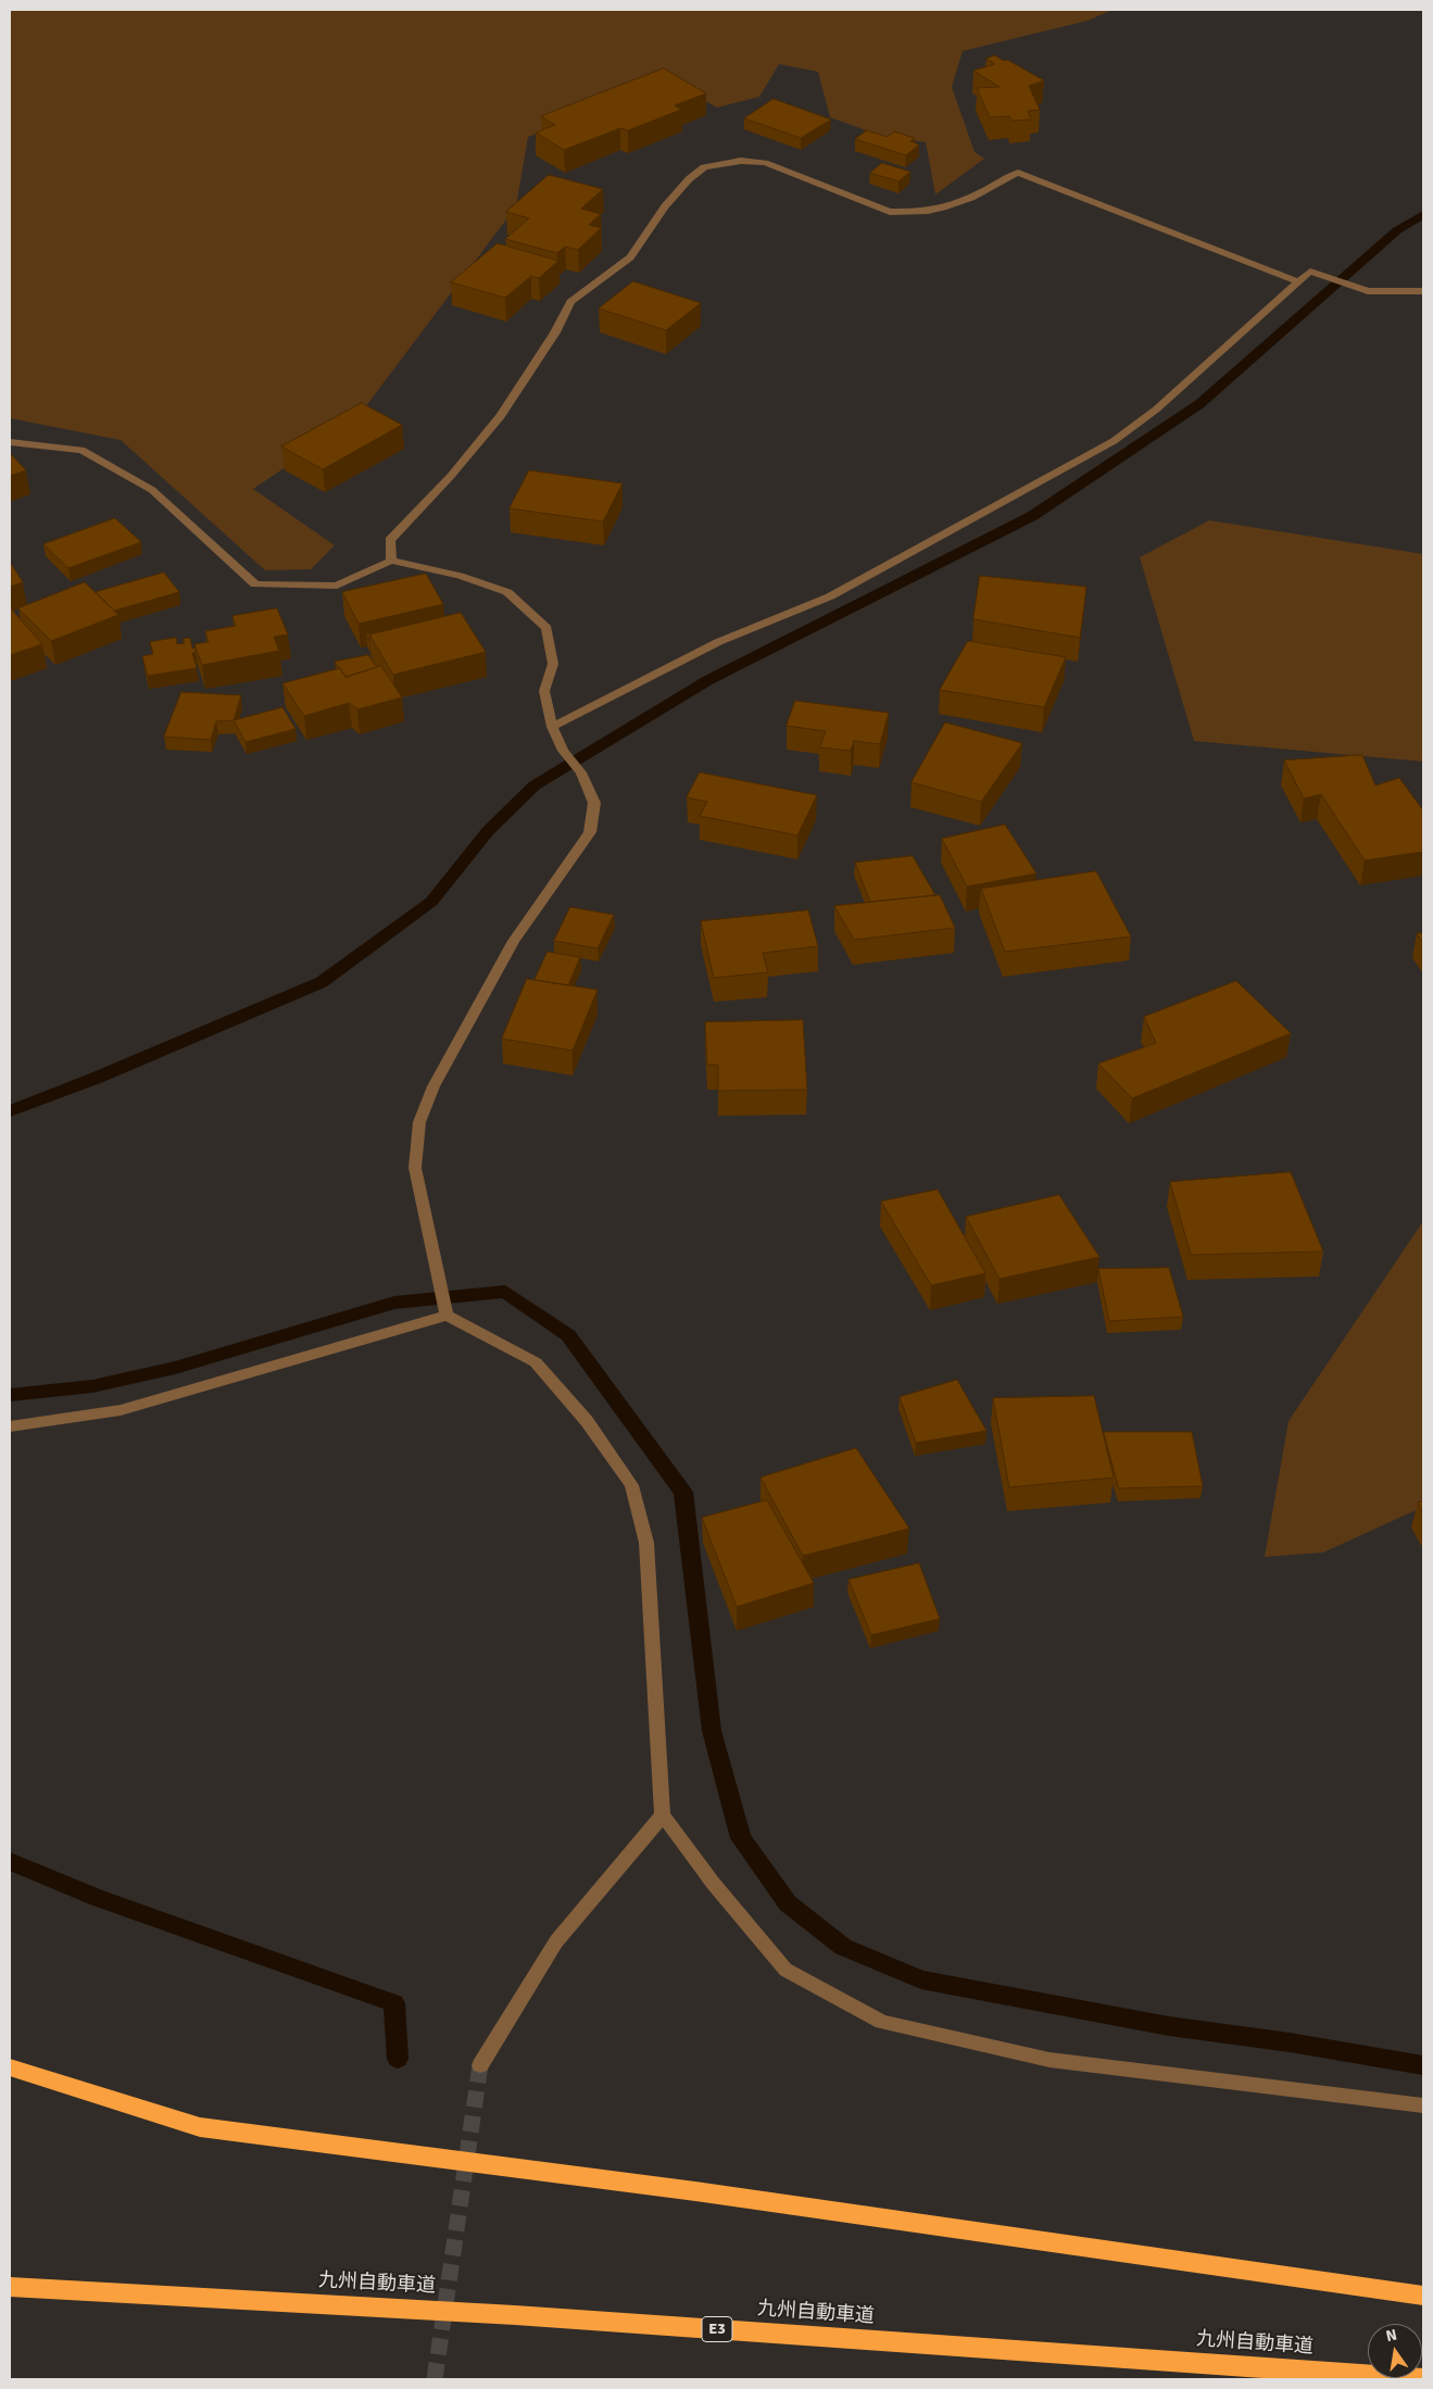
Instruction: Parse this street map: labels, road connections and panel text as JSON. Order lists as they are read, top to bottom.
{
  "streets": {
    "highway": ["九州自動車道", "E3"]
  },
  "north": "top"
}
